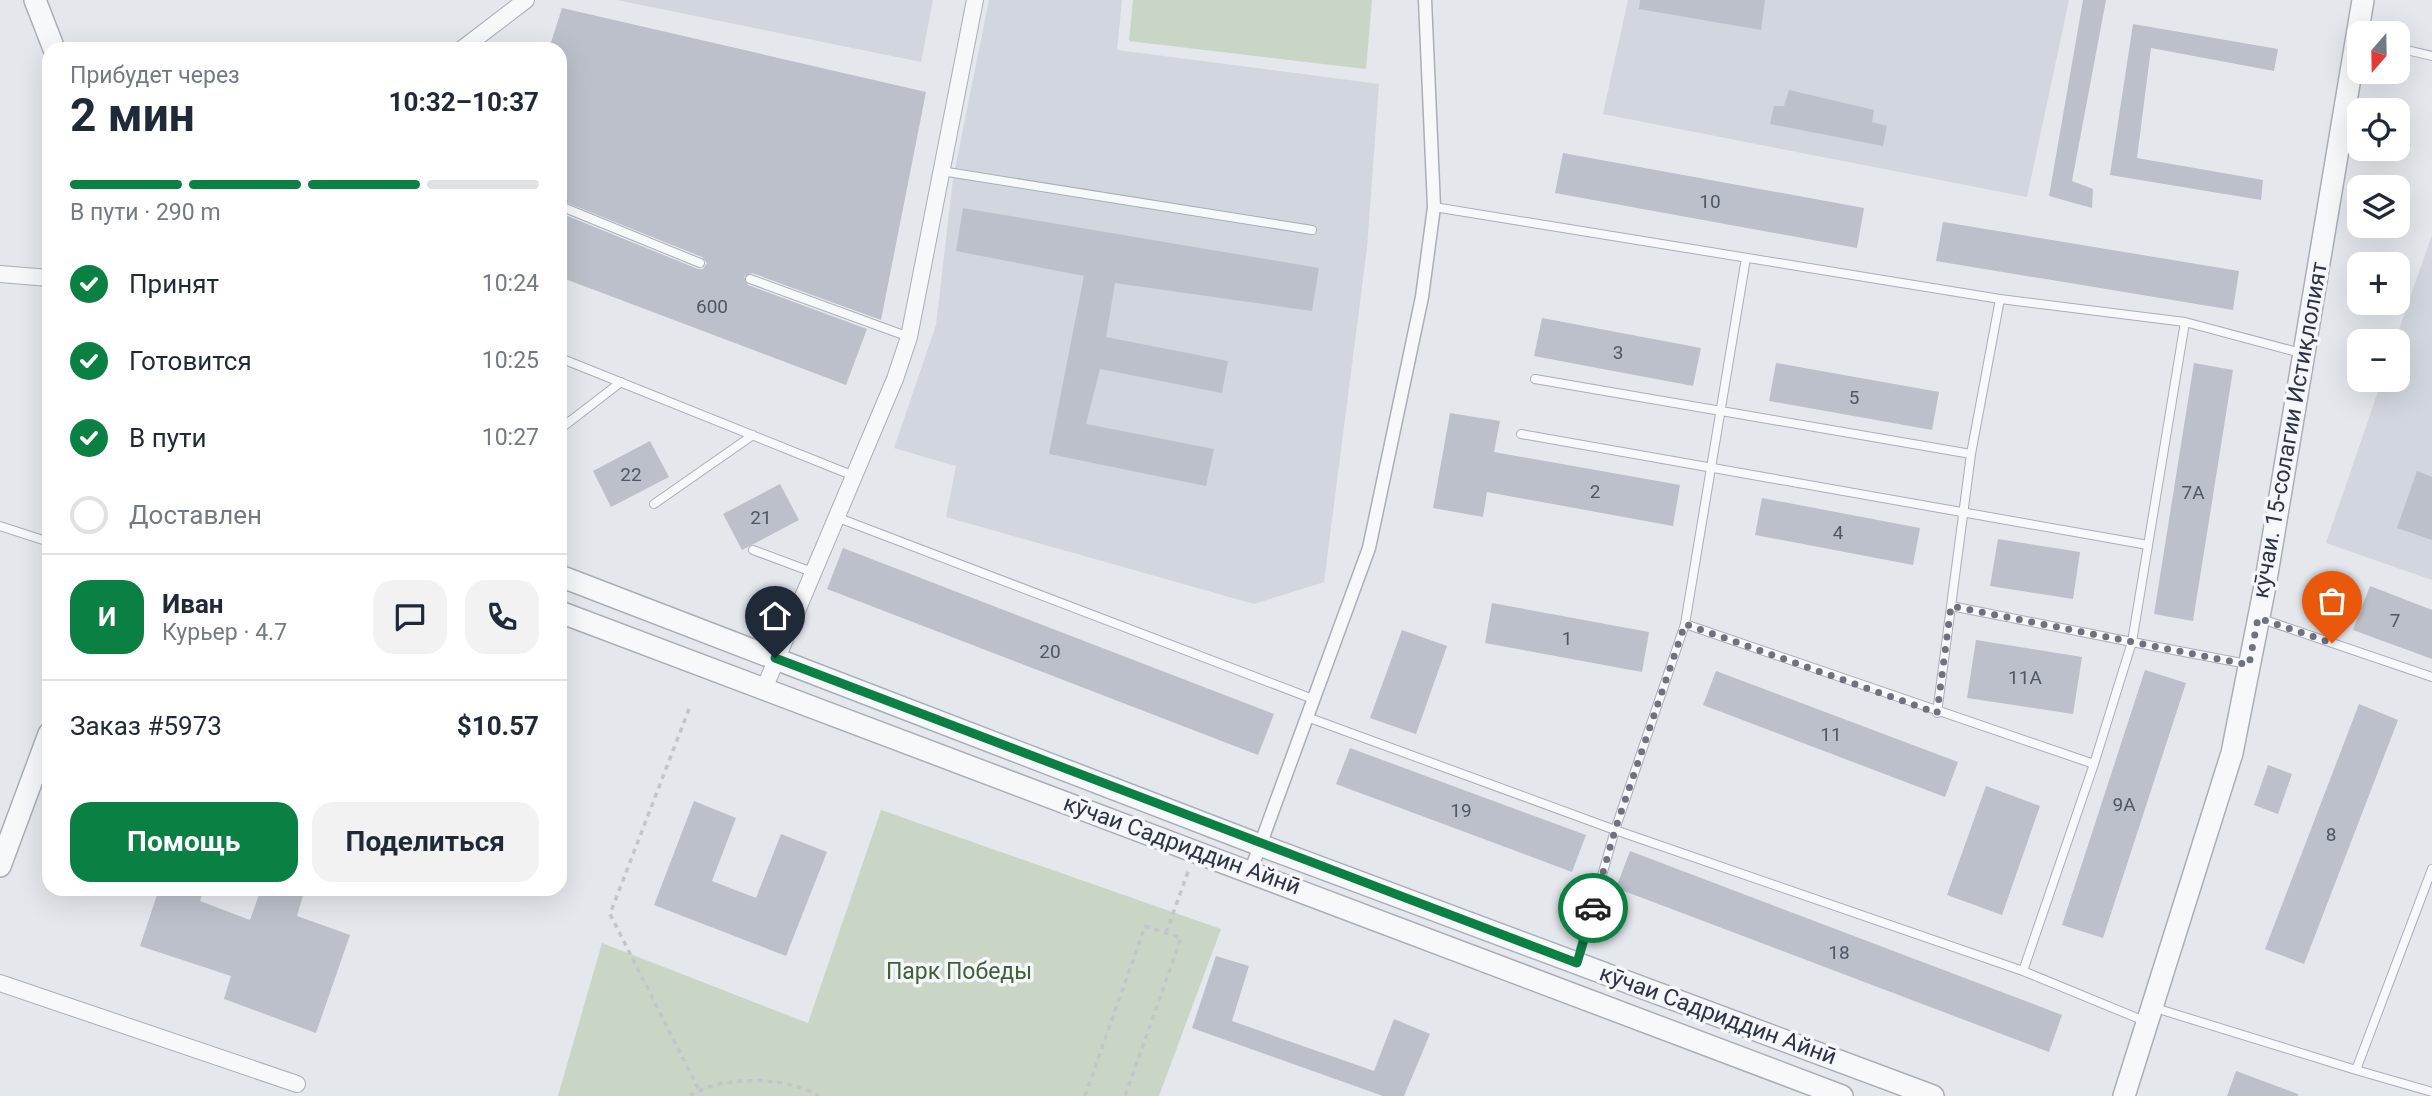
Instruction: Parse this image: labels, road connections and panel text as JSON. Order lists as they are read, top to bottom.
{
  "streets": {
    "street": ["кӯчаи. 15-солагии Истиқлолият", "кӯчаи Садриддин Айнӣ"]
  },
  "parks": ["Парк Победы"],
  "house_numbers": [
    "10",
    "600",
    "3",
    "5",
    "22",
    "2",
    "7А",
    "21",
    "4",
    "7",
    "1",
    "20",
    "11А",
    "11",
    "9А",
    "19",
    "8",
    "18"
  ],
  "north": "bottom",
  "page": {
    "map_buttons": ["+", "−"],
    "heading": ["2 мин", "Прибудет через", "10:32–10:37"],
    "panel": [
      "Иван",
      "Курьер · 4.7",
      "Заказ #5973",
      "$10.57"
    ],
    "bar": "В пути · 290 m",
    "list": [
      ["Принят", "10:24"],
      ["Готовится", "10:25"],
      ["В пути", "10:27"],
      "Доставлен"
    ],
    "round": "И",
    "buttons": ["Помощь", "Поделиться"]
  }
}
